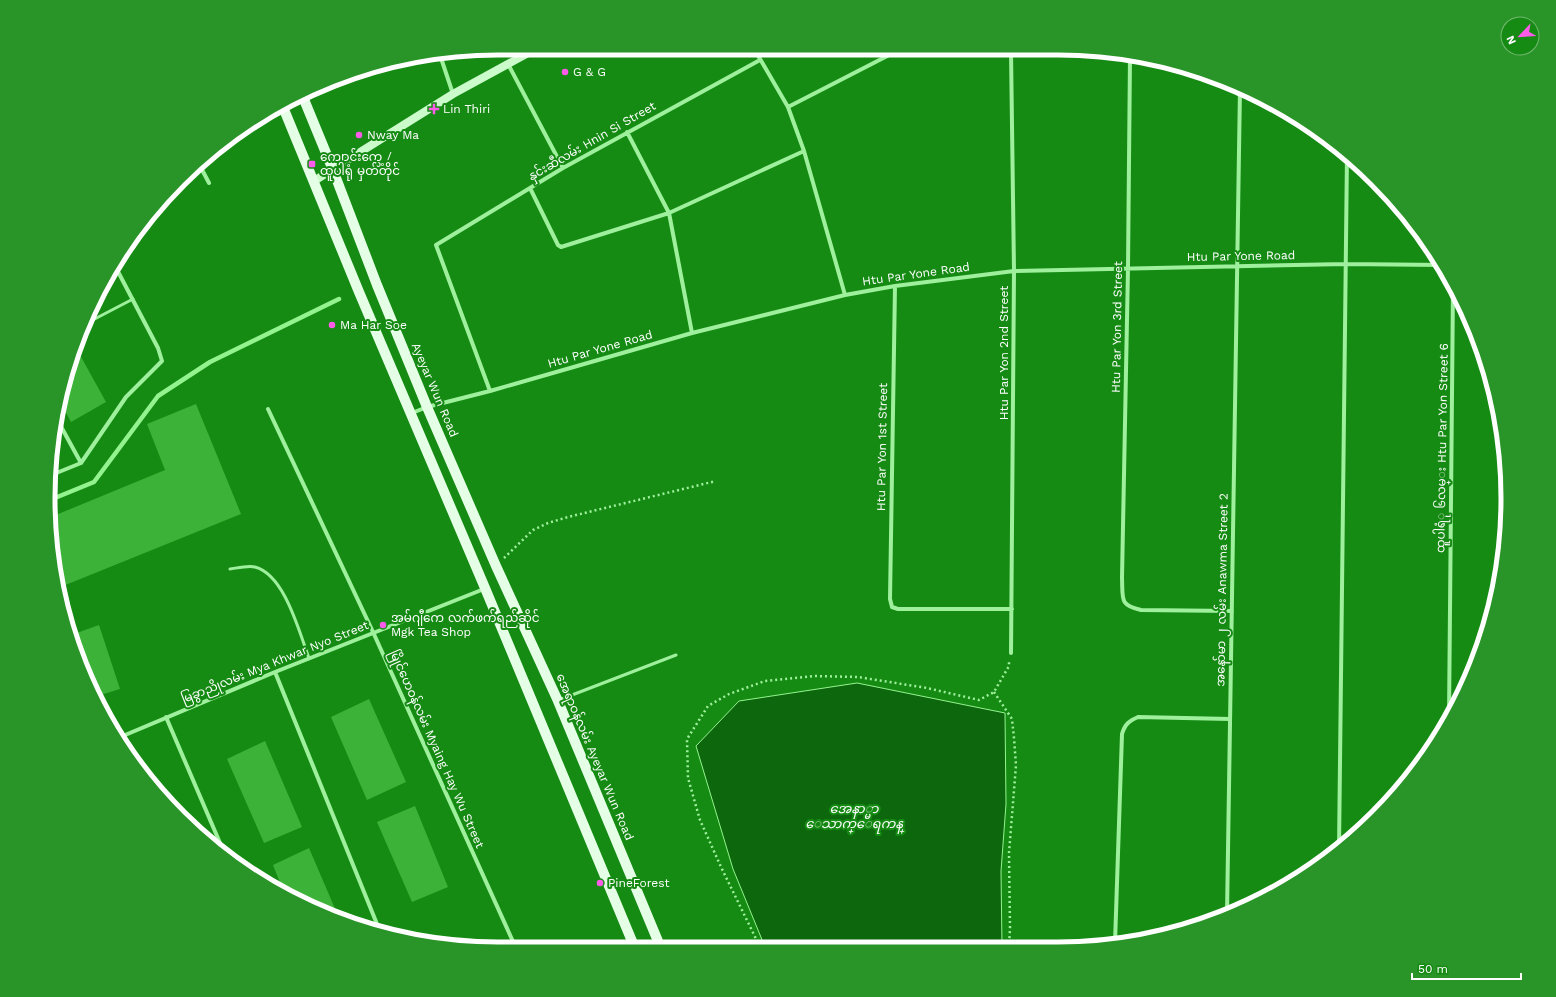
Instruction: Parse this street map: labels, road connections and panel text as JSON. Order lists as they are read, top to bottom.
{
  "streets": {
    "main road": ["Ayeyar Wun Road", "အေရာဝန်လမ်း Ayeyar Wun Road"],
    "street": [
      "နှင်းဆီလမ်း Hnin Si Street",
      "Htu Par Yone Road",
      "Htu Par Yon 3rd Street",
      "Htu Par Yon 2nd Street",
      "Htu Par Yon 1st Street",
      "ထူပါရံု ၆လမ္း Htu Par Yon Street 6",
      "အနော်မာ ၂ လမ်း Anawma Street 2",
      "မြခွာညိုလမ်း Mya Khwar Nyo Street",
      "မြိုင်ဟေဝန်လမ်း Myaing Hay Wu Street"
    ]
  },
  "crossings": [
    ["နှင်းဆီလမ်း Hnin Si Street", "Htu Par Yone Road"],
    ["Htu Par Yone Road", "Htu Par Yon 3rd Street"],
    ["Htu Par Yone Road", "Htu Par Yon 2nd Street"],
    ["Htu Par Yone Road", "Ayeyar Wun Road"],
    ["Htu Par Yone Road", "Htu Par Yon 1st Street"],
    ["Htu Par Yone Road", "အနော်မာ ၂ လမ်း Anawma Street 2"],
    ["Htu Par Yon 3rd Street", "အနော်မာ ၂ လမ်း Anawma Street 2"],
    ["Htu Par Yon 2nd Street", "Htu Par Yon 1st Street"],
    ["Ayeyar Wun Road", "အေရာဝန်လမ်း Ayeyar Wun Road"],
    ["မြခွာညိုလမ်း Mya Khwar Nyo Street", "မြိုင်ဟေဝန်လမ်း Myaing Hay Wu Street"]
  ],
  "water": ["အေနာ္မာ ေသာက္ေရကန္"],
  "places": {
    "other": [
      "G & G",
      "Nway Ma",
      "Ma Har Soe",
      "အမ်ဂျီကေ လက်ဖက်ရည်ဆိုင် Mgk Tea Shop",
      "PineForest"
    ],
    "health": ["Lin Thiri"],
    "transit": ["ကျောင်းကွေ့ / ထူပါရုံ မှတ်တိုင်"]
  },
  "scale_bar": "50 m",
  "north": "bottom left"
}
